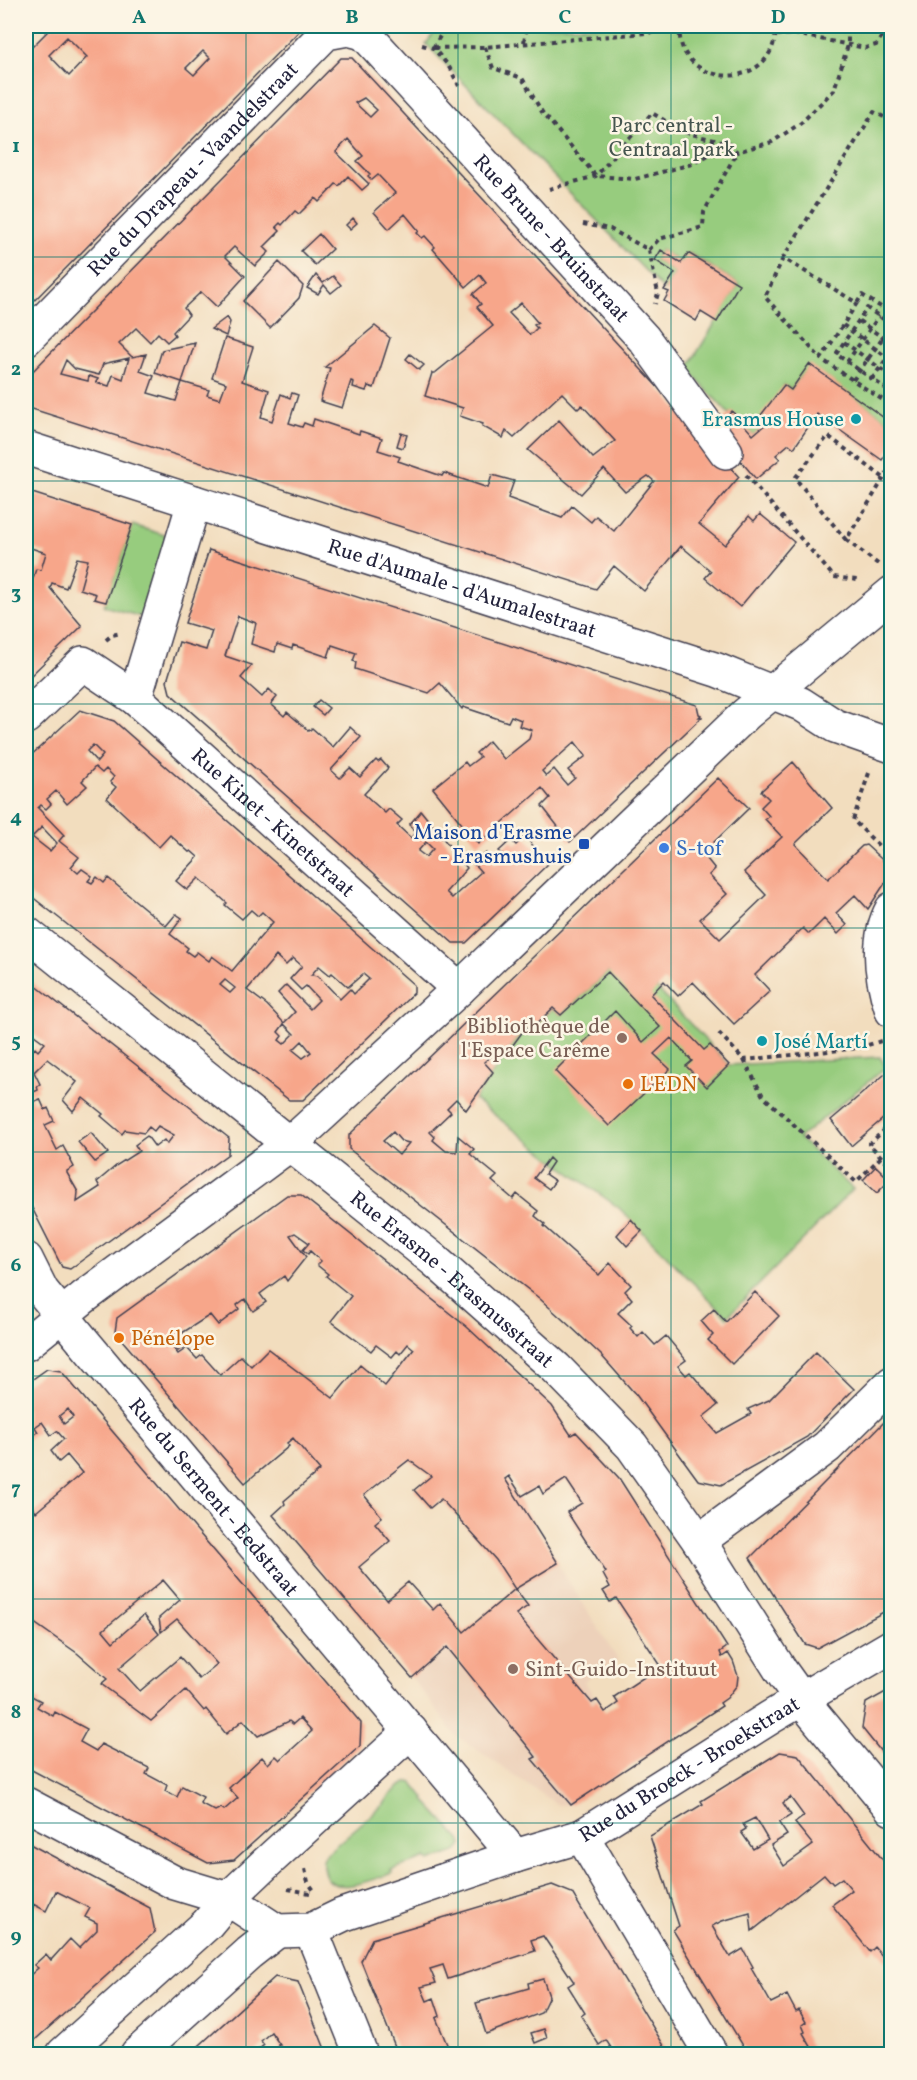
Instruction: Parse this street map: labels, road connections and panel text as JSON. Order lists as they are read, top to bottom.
{
  "streets": {
    "street": [
      "Rue du Drapeau - Vaandelstraat",
      "Rue Brune - Bruinstraat",
      "Rue d'Aumale - d'Aumalestraat",
      "Rue Kinet - Kinetstraat",
      "Rue Erasme - Erasmusstraat",
      "Rue du Serment - Eedstraat",
      "Rue du Broeck - Broekstraat"
    ]
  },
  "crossings": [
    ["Rue du Drapeau - Vaandelstraat", "Rue Brune - Bruinstraat"],
    ["Rue Erasme - Erasmusstraat", "Rue du Broeck - Broekstraat"]
  ],
  "parks": ["Parc central - Centraal park"],
  "places": {
    "other": [
      "Erasmus House",
      "S-tof",
      "Bibliothèque de l'Espace Carême",
      "José Martí",
      "L'EDN",
      "Pénélope",
      "Sint-Guido-Instituut"
    ],
    "transit": ["Maison d'Erasme - Erasmushuis"]
  },
  "grid": {
    "columns": [
      "A",
      "B",
      "C",
      "D"
    ],
    "rows": [
      "1",
      "2",
      "3",
      "4",
      "5",
      "6",
      "7",
      "8",
      "9"
    ]
  }
}
